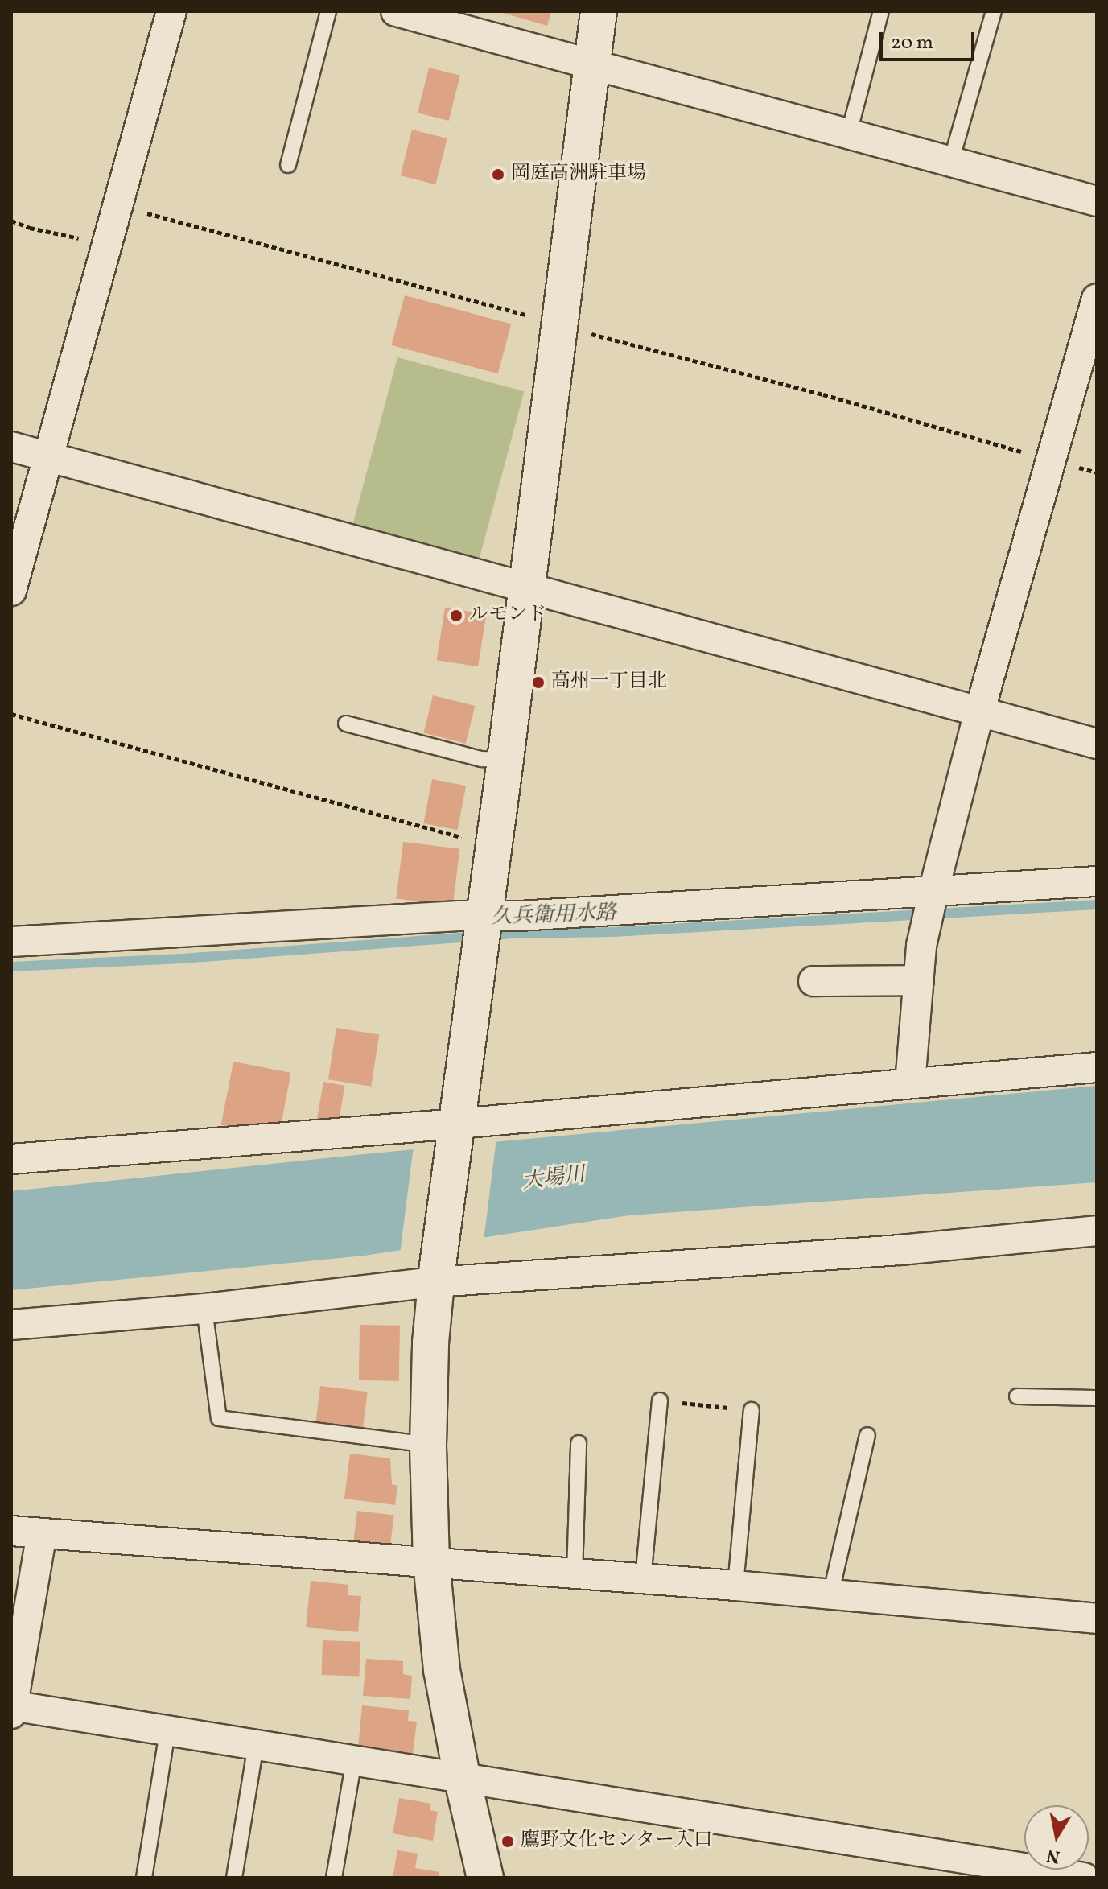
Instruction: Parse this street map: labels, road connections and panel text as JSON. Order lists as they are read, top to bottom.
{
  "water": ["久兵衛用水路", "大場川"],
  "places": [
    "岡庭高洲駐車場",
    "ルモンド",
    "高州一丁目北",
    "鷹野文化センター入口"
  ],
  "scale_bar": "20 m",
  "north": "bottom"
}
